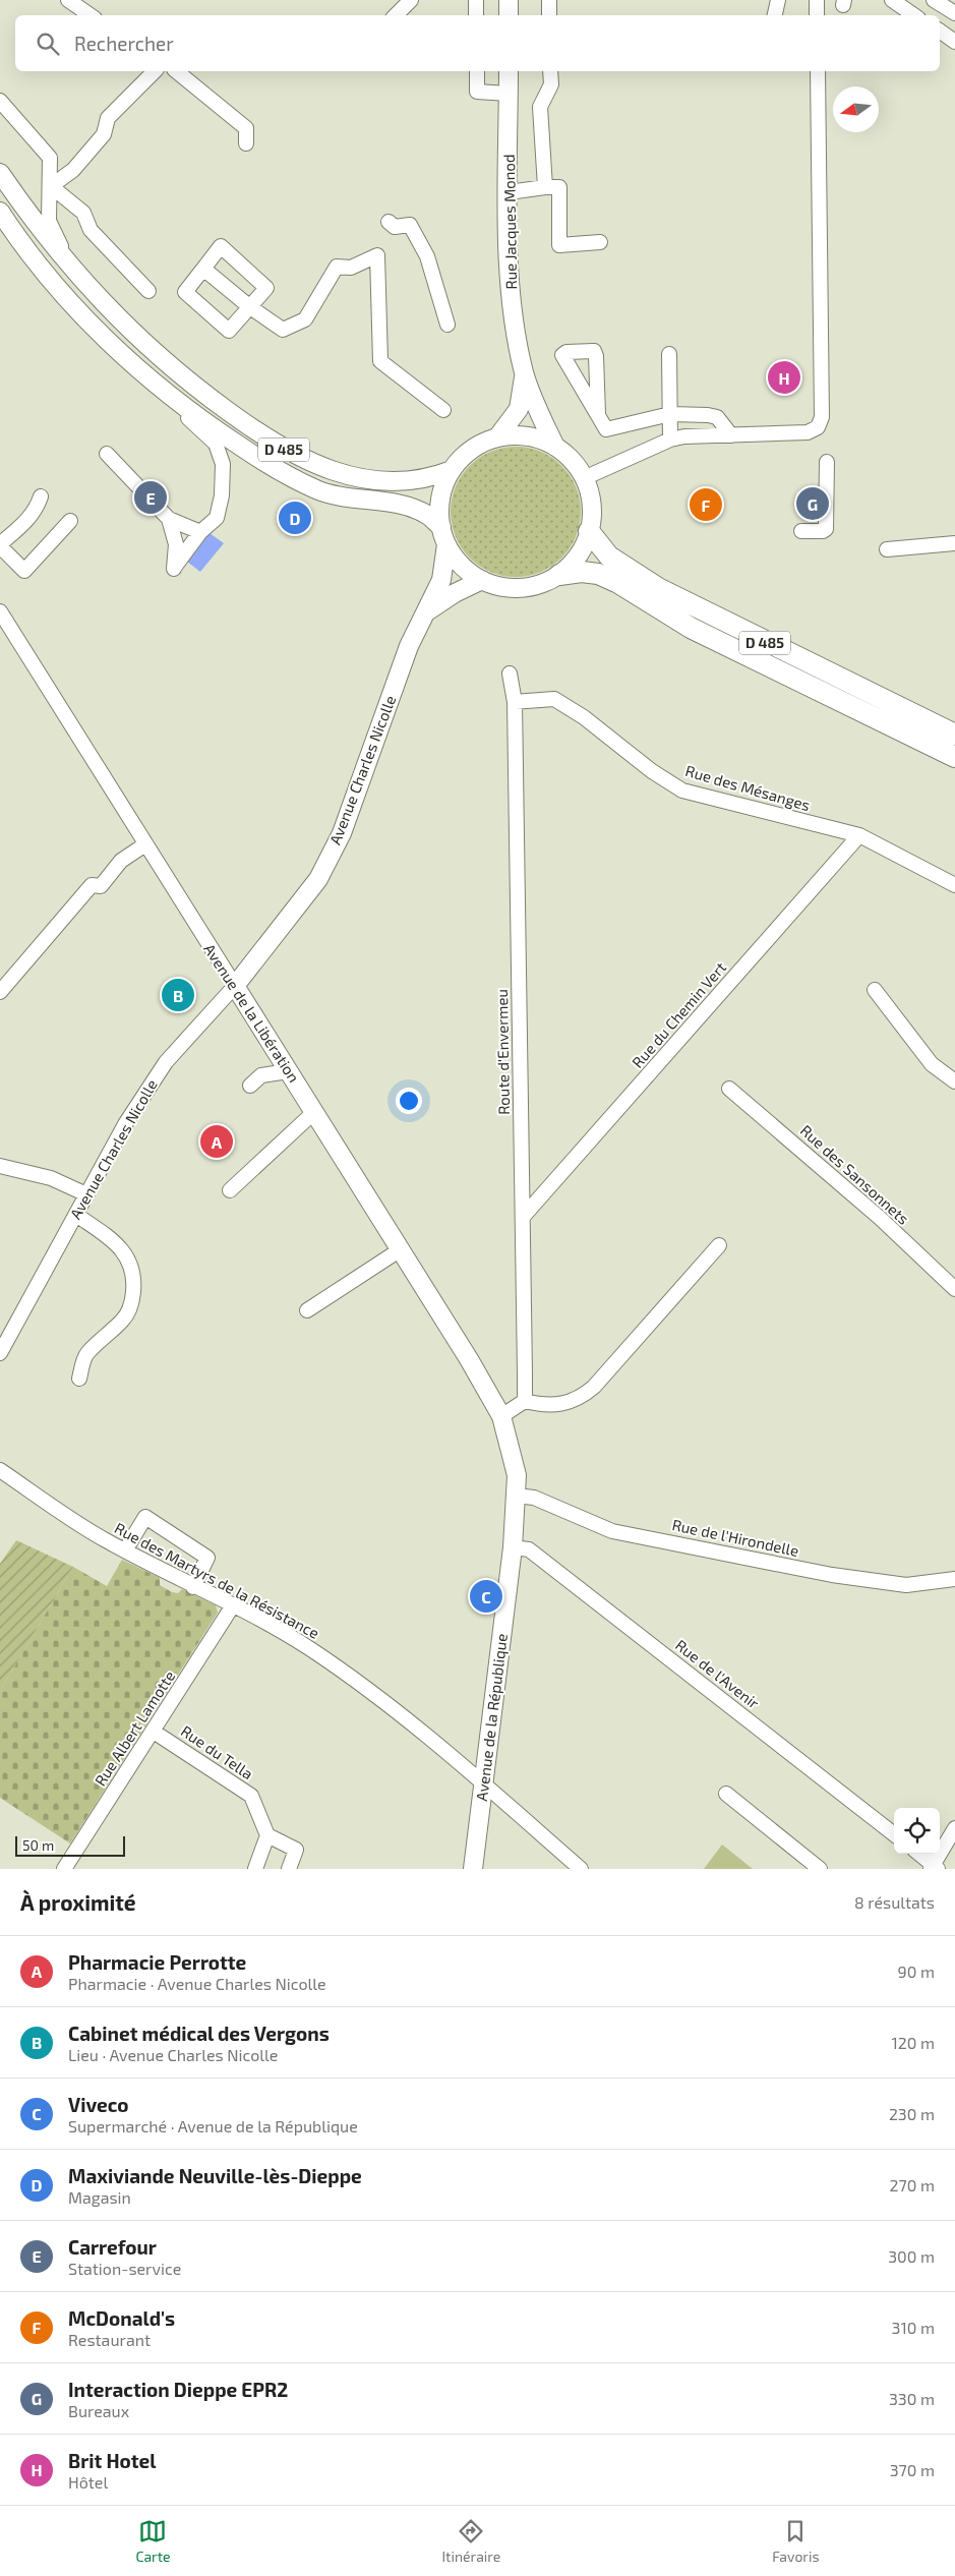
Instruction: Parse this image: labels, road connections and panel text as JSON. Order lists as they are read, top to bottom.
{
  "streets": {
    "highway": ["D 485"],
    "main road": [
      "Rue Jacques Monod",
      "Avenue Charles Nicolle",
      "Avenue de la Libération",
      "Avenue de la République"
    ],
    "street": [
      "Rue des Mésanges",
      "Rue du Chemin Vert",
      "Route d'Envermeu",
      "Rue des Sansonnets",
      "Rue de l'Hirondelle",
      "Rue des Martyrs de la Résistance",
      "Rue de l'Avenir",
      "Rue Albert Lamotte",
      "Rue du Tella"
    ]
  },
  "crossings": [
    ["Rue Jacques Monod", "D 485"],
    ["Rue Jacques Monod", "Avenue Charles Nicolle"],
    ["D 485", "Avenue Charles Nicolle"],
    ["Avenue Charles Nicolle", "Avenue de la Libération"],
    ["Rue des Mésanges", "Rue du Chemin Vert"],
    ["Rue des Mésanges", "Route d'Envermeu"],
    ["Avenue de la Libération", "Avenue de la République"],
    ["Rue du Chemin Vert", "Route d'Envermeu"],
    ["Rue de l'Hirondelle", "Avenue de la République"],
    ["Rue des Martyrs de la Résistance", "Avenue de la République"],
    ["Rue des Martyrs de la Résistance", "Rue Albert Lamotte"],
    ["Rue de l'Avenir", "Avenue de la République"],
    ["Rue Albert Lamotte", "Rue du Tella"]
  ],
  "scale_bar": "50 m",
  "north": "left",
  "page": {
    "search": "Rechercher",
    "pins": [
      "H",
      "E",
      "G",
      "F",
      "D",
      "B",
      "A",
      "C"
    ],
    "scale": "50 m",
    "heading": ["À proximité", "8 résultats"],
    "list": [
      {
        "mark": "A",
        "name": "Pharmacie Perrotte",
        "note": "Pharmacie · Avenue Charles Nicolle",
        "value": "90 m"
      },
      {
        "mark": "B",
        "name": "Cabinet médical des Vergons",
        "note": "Lieu · Avenue Charles Nicolle",
        "value": "120 m"
      },
      {
        "mark": "C",
        "name": "Viveco",
        "note": "Supermarché · Avenue de la République",
        "value": "230 m"
      },
      {
        "mark": "D",
        "name": "Maxiviande Neuville-lès-Dieppe",
        "note": "Magasin",
        "value": "270 m"
      },
      {
        "mark": "E",
        "name": "Carrefour",
        "note": "Station-service",
        "value": "300 m"
      },
      {
        "mark": "F",
        "name": "McDonald's",
        "note": "Restaurant",
        "value": "310 m"
      },
      {
        "mark": "G",
        "name": "Interaction Dieppe EPR2",
        "note": "Bureaux",
        "value": "330 m"
      },
      {
        "mark": "H",
        "name": "Brit Hotel",
        "note": "Hôtel",
        "value": "370 m"
      }
    ],
    "nav": ["Carte", "Itinéraire", "Favoris"]
  }
}
